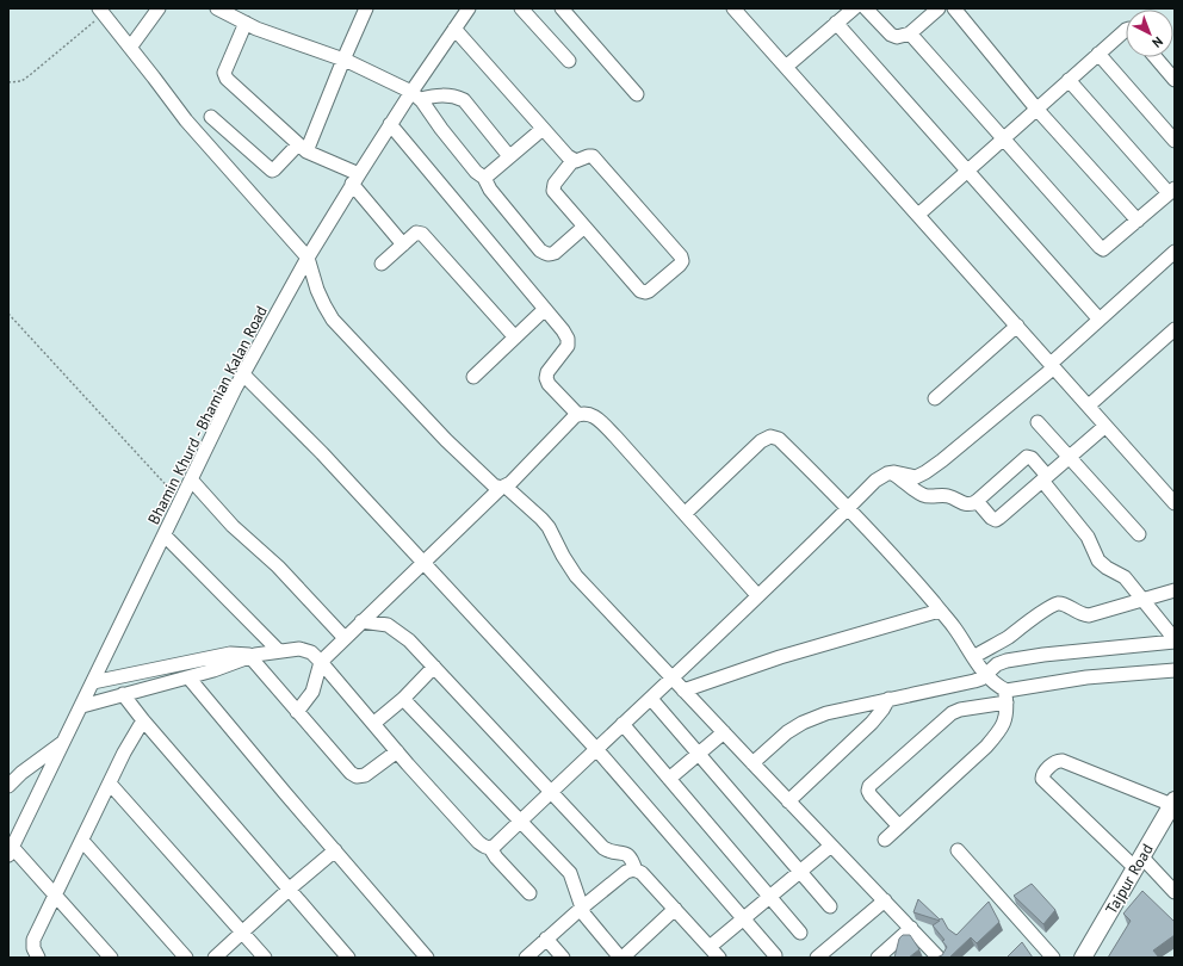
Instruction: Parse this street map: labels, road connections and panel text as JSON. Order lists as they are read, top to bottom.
{
  "streets": {
    "main road": ["Tajpur Road"],
    "street": ["Bhamin Khurd - Bhamian Kalan Road"]
  },
  "north": "bottom right"
}
